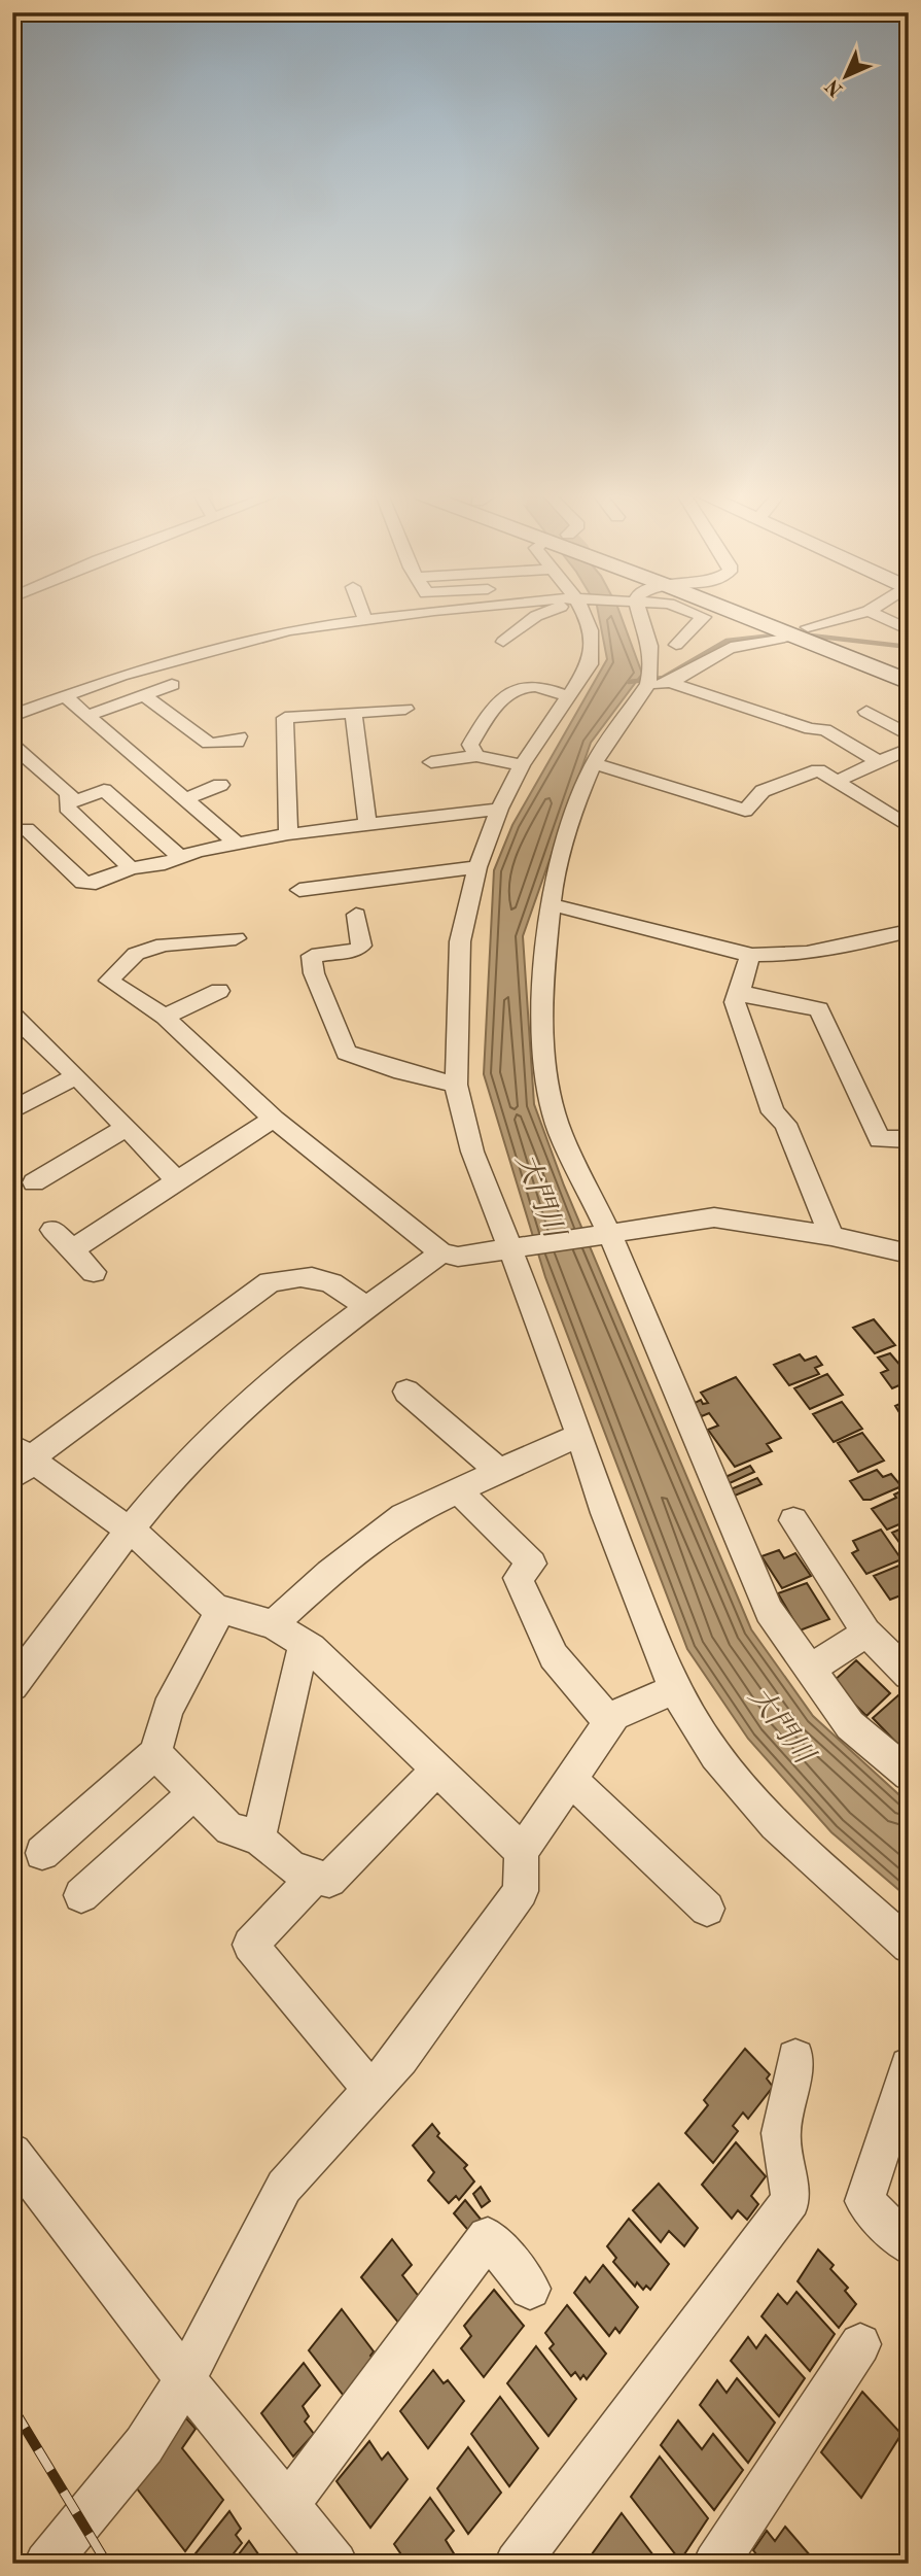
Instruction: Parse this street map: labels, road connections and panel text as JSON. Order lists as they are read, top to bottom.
{
  "water": ["大門川"],
  "north": "bottom left"
}
